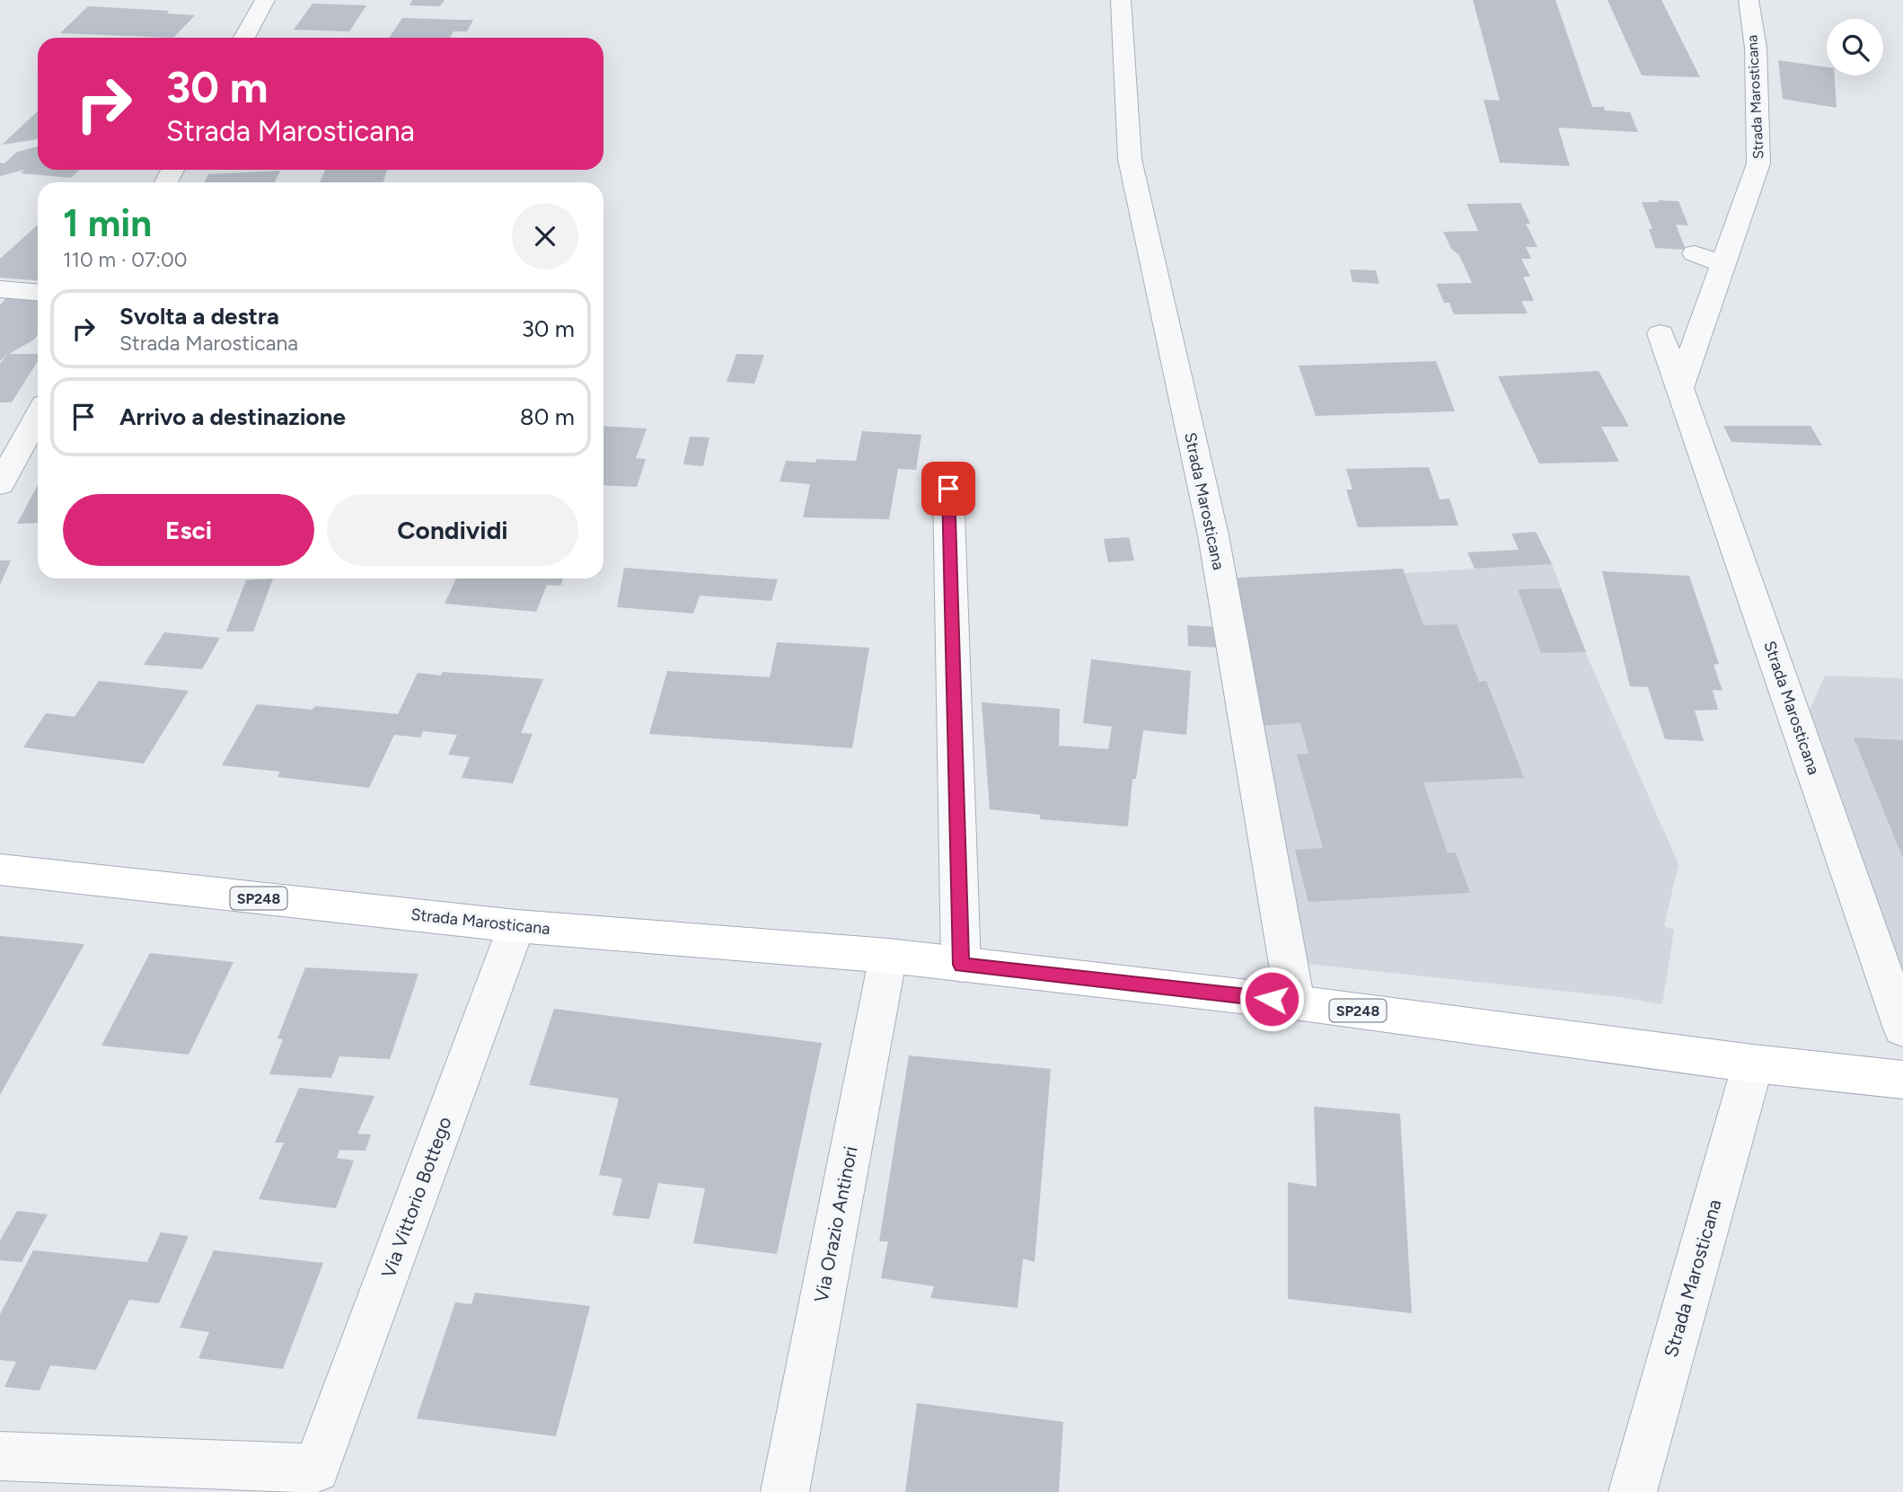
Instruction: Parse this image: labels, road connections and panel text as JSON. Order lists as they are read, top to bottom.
{
  "streets": {
    "main road": ["Strada Marosticana", "SP248"],
    "street": ["Via Vittorio Bottego", "Via Orazio Antinori"]
  },
  "crossings": [
    ["Strada Marosticana", "Via Vittorio Bottego"],
    ["Strada Marosticana", "Via Orazio Antinori"]
  ],
  "page": {
    "turn": ["30 m", "Strada Marosticana"],
    "heading": ["1 min", "110 m · 07:00"],
    "list": [
      {
        "name": "Svolta a destra",
        "note": "Strada Marosticana",
        "value": "30 m"
      },
      {
        "name": "Arrivo a destinazione",
        "value": "80 m"
      }
    ],
    "buttons": ["Esci", "Condividi"]
  }
}
